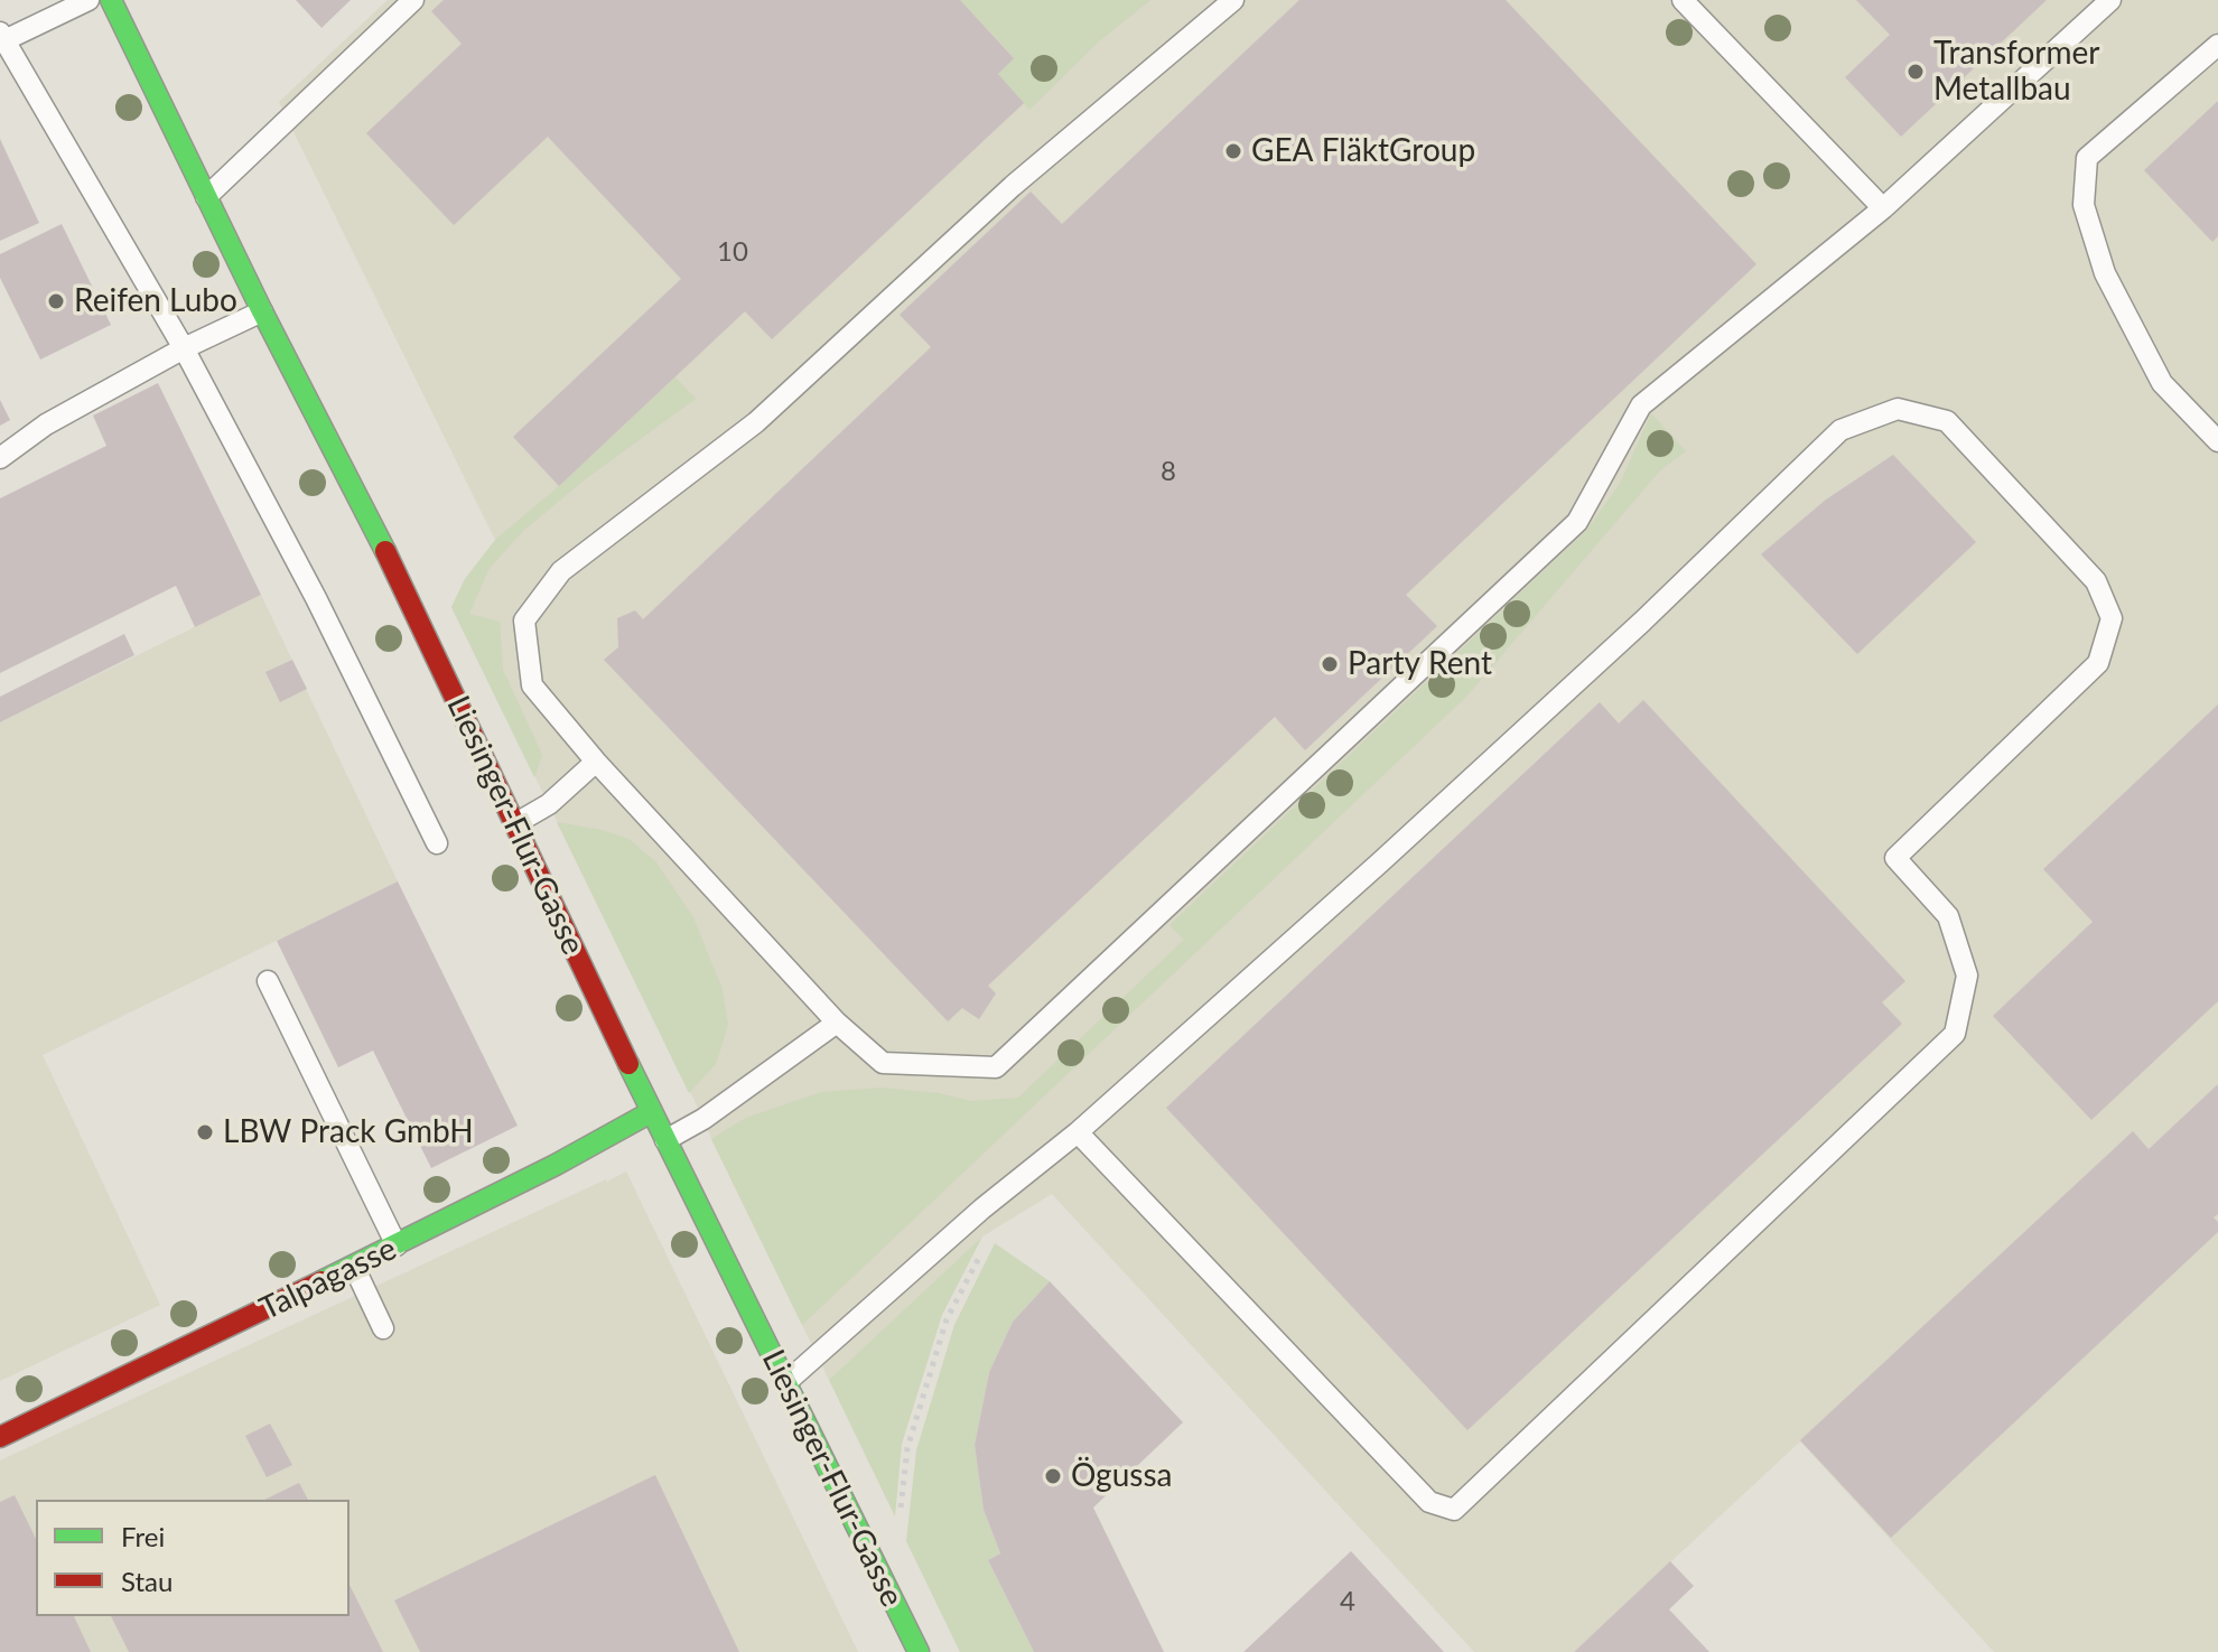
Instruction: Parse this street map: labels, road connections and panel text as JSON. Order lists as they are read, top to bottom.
{
  "streets": {
    "street": ["Liesinger-Flur-Gasse", "Talpagasse"]
  },
  "crossings": [
    ["Liesinger-Flur-Gasse", "Talpagasse"]
  ],
  "places": [
    "Transformer Metallbau",
    "GEA FläktGroup",
    "Reifen Lubo",
    "Party Rent",
    "LBW Prack GmbH",
    "Ögussa"
  ],
  "house_numbers": ["10", "8", "4"],
  "legend": ["Frei", "Stau"]
}
